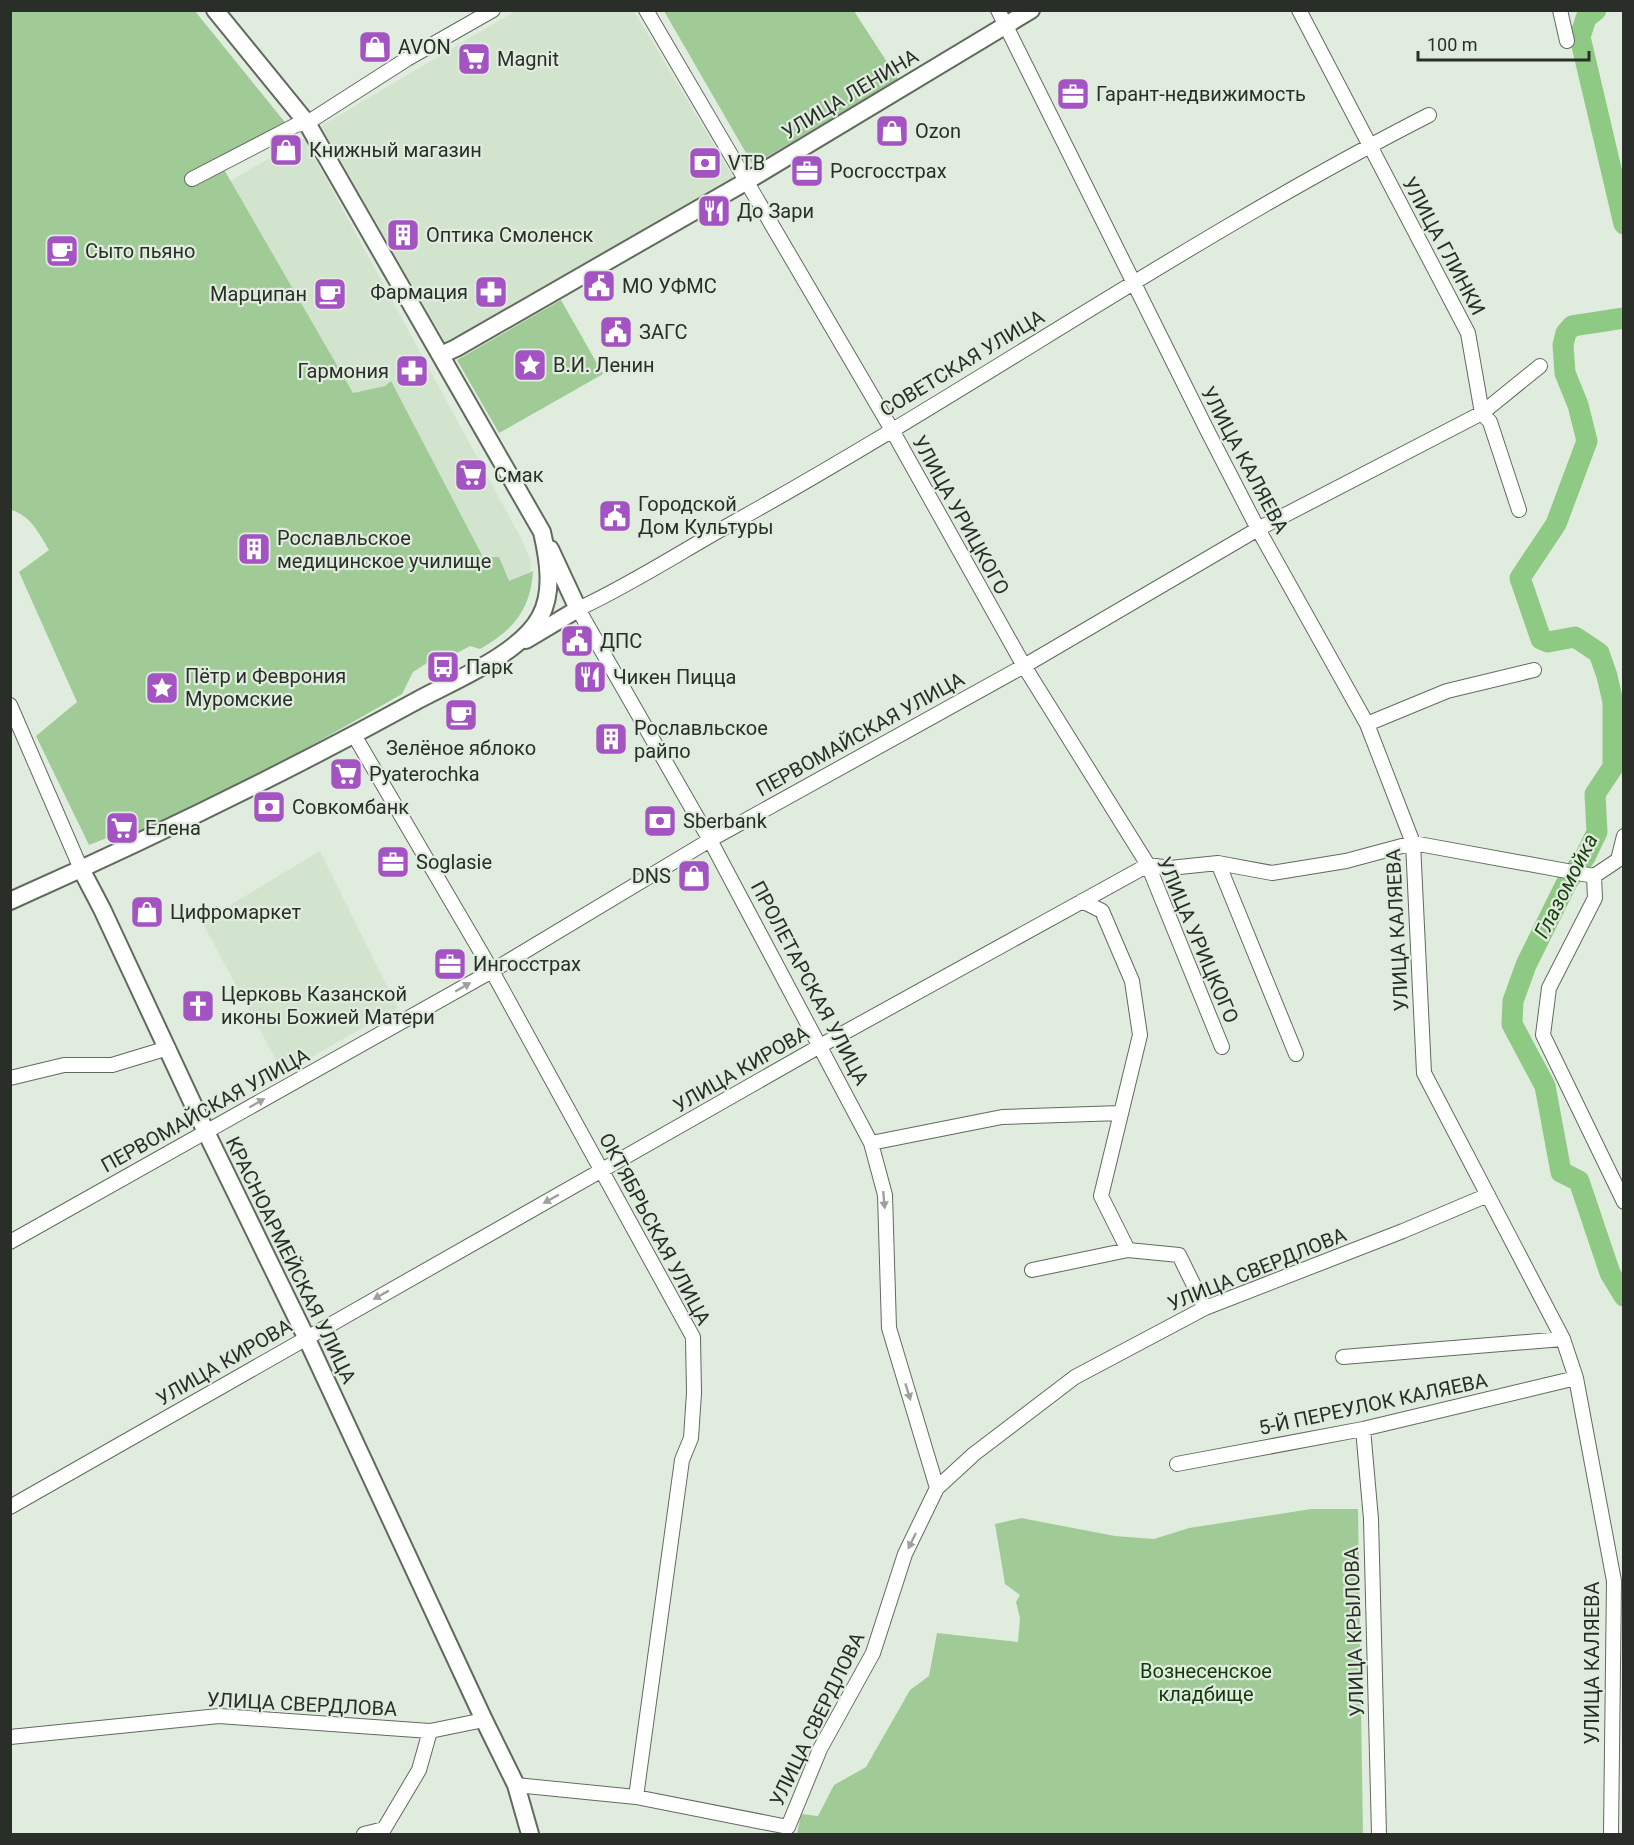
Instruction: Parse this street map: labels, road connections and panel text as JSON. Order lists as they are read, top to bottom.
{
  "streets": {
    "main road": [
      "УЛИЦА ЛЕНИНА",
      "СОВЕТСКАЯ УЛИЦА",
      "ПРОЛЕТАРСКАЯ УЛИЦА",
      "КРАСНОАРМЕЙСКАЯ УЛИЦА"
    ],
    "street": [
      "УЛИЦА ГЛИНКИ",
      "УЛИЦА КАЛЯЕВА",
      "УЛИЦА УРИЦКОГО",
      "ПЕРВОМАЙСКАЯ УЛИЦА",
      "УЛИЦА КИРОВА",
      "ОКТЯБРЬСКАЯ УЛИЦА",
      "УЛИЦА СВЕРДЛОВА",
      "5-Й ПЕРЕУЛОК КАЛЯЕВА",
      "УЛИЦА КРЫЛОВА"
    ]
  },
  "crossings": [
    ["УЛИЦА ЛЕНИНА", "УЛИЦА КАЛЯЕВА"],
    ["УЛИЦА ЛЕНИНА", "УЛИЦА УРИЦКОГО"],
    ["УЛИЦА ЛЕНИНА", "ПРОЛЕТАРСКАЯ УЛИЦА"],
    ["УЛИЦА ГЛИНКИ", "СОВЕТСКАЯ УЛИЦА"],
    ["УЛИЦА ГЛИНКИ", "ПЕРВОМАЙСКАЯ УЛИЦА"],
    ["СОВЕТСКАЯ УЛИЦА", "УЛИЦА КАЛЯЕВА"],
    ["СОВЕТСКАЯ УЛИЦА", "УЛИЦА УРИЦКОГО"],
    ["СОВЕТСКАЯ УЛИЦА", "ПРОЛЕТАРСКАЯ УЛИЦА"],
    ["СОВЕТСКАЯ УЛИЦА", "ОКТЯБРЬСКАЯ УЛИЦА"],
    ["СОВЕТСКАЯ УЛИЦА", "КРАСНОАРМЕЙСКАЯ УЛИЦА"],
    ["УЛИЦА КАЛЯЕВА", "ПЕРВОМАЙСКАЯ УЛИЦА"],
    ["УЛИЦА КАЛЯЕВА", "УЛИЦА СВЕРДЛОВА"],
    ["УЛИЦА КАЛЯЕВА", "5-Й ПЕРЕУЛОК КАЛЯЕВА"],
    ["УЛИЦА УРИЦКОГО", "ПЕРВОМАЙСКАЯ УЛИЦА"],
    ["УЛИЦА УРИЦКОГО", "УЛИЦА КИРОВА"],
    ["ПЕРВОМАЙСКАЯ УЛИЦА", "ПРОЛЕТАРСКАЯ УЛИЦА"],
    ["ПЕРВОМАЙСКАЯ УЛИЦА", "ОКТЯБРЬСКАЯ УЛИЦА"],
    ["ПЕРВОМАЙСКАЯ УЛИЦА", "КРАСНОАРМЕЙСКАЯ УЛИЦА"],
    ["ПРОЛЕТАРСКАЯ УЛИЦА", "УЛИЦА КИРОВА"],
    ["ПРОЛЕТАРСКАЯ УЛИЦА", "УЛИЦА СВЕРДЛОВА"],
    ["УЛИЦА КИРОВА", "ОКТЯБРЬСКАЯ УЛИЦА"],
    ["УЛИЦА КИРОВА", "КРАСНОАРМЕЙСКАЯ УЛИЦА"],
    ["ОКТЯБРЬСКАЯ УЛИЦА", "УЛИЦА СВЕРДЛОВА"],
    ["КРАСНОАРМЕЙСКАЯ УЛИЦА", "УЛИЦА СВЕРДЛОВА"],
    ["5-Й ПЕРЕУЛОК КАЛЯЕВА", "УЛИЦА КРЫЛОВА"]
  ],
  "water": ["Глазомойка"],
  "parks": ["Вознесенское кладбище"],
  "places": {
    "shop": [
      "AVON",
      "Ozon",
      "Книжный магазин",
      "DNS",
      "Цифромаркет"
    ],
    "supermarket": [
      "Magnit",
      "Смак",
      "Pyaterochka",
      "Елена"
    ],
    "office": [
      "Гарант-недвижимость",
      "Росгосстрах",
      "Soglasie",
      "Ингосстрах"
    ],
    "bank": ["VTB", "Совкомбанк", "Sberbank"],
    "restaurant": ["До Зари", "Чикен Пицца"],
    "building": ["Оптика Смоленск", "Рославльское медицинское училище", "Рославльское райпо"],
    "cafe": ["Сыто пьяно", "Марципан", "Зелёное яблоко"],
    "public building": [
      "МО УФМС",
      "ЗАГС",
      "Городской Дом Культуры",
      "ДПС"
    ],
    "pharmacy": ["Фармация", "Гармония"],
    "place": ["В.И. Ленин", "Пётр и Феврония Муромские"],
    "bus stop": ["Парк"],
    "church": ["Церковь Казанской иконы Божией Матери"]
  },
  "scale_bar": "100 m"
}
